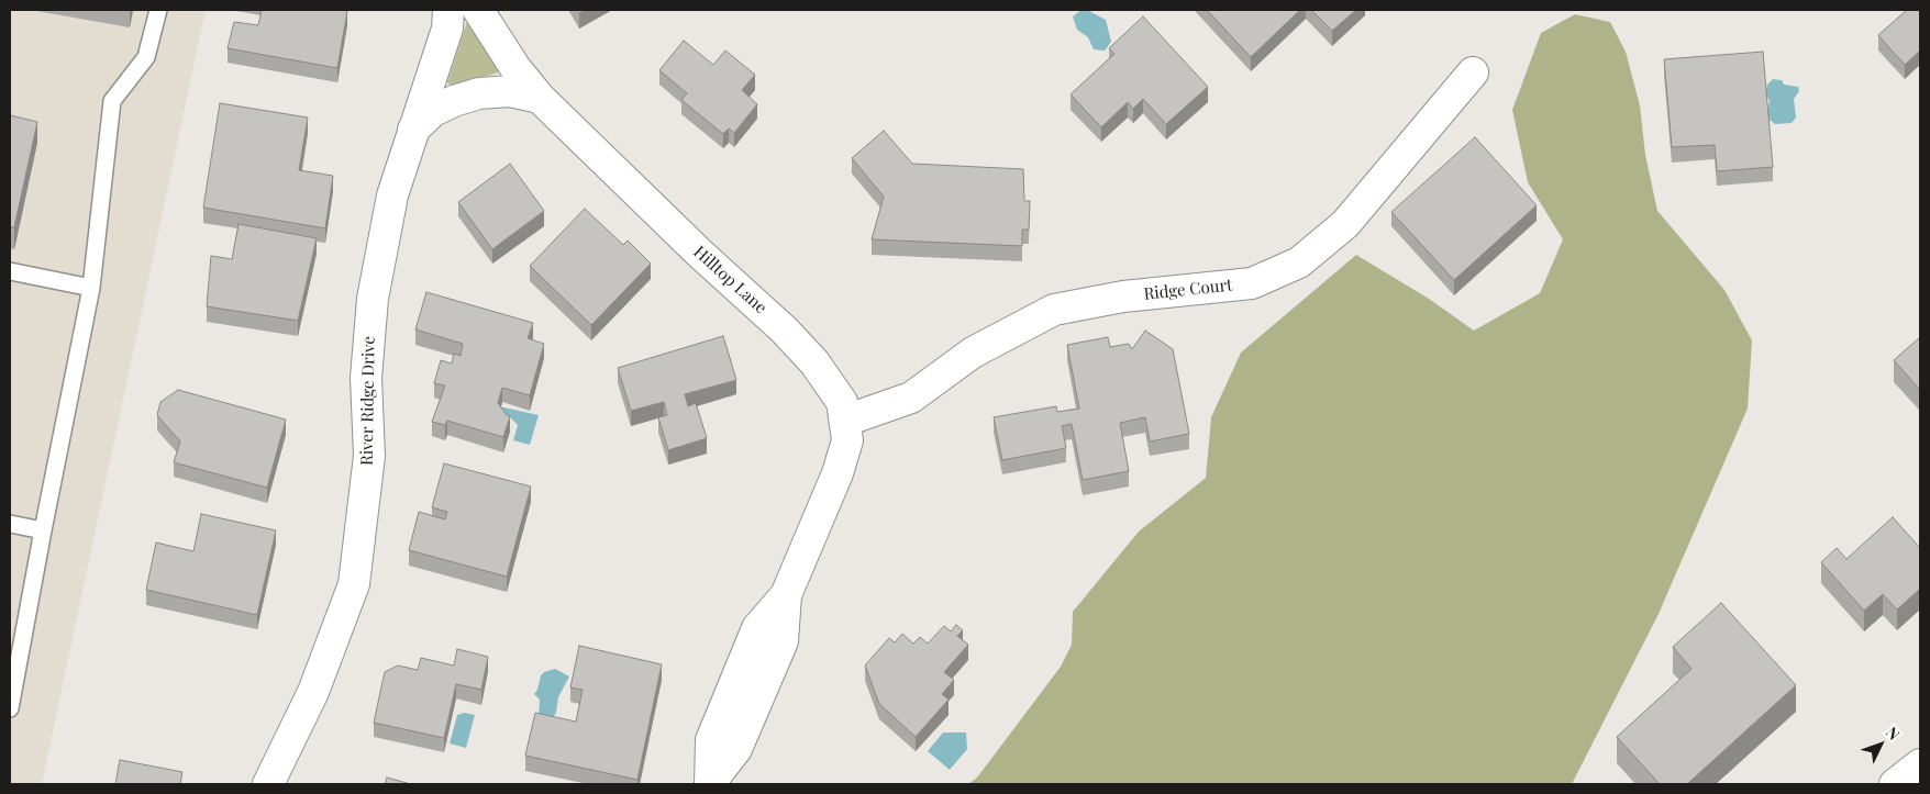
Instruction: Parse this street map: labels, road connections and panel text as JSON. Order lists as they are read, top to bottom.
{
  "streets": {
    "street": ["Hilltop Lane", "Ridge Court", "River Ridge Drive"]
  },
  "crossings": [
    ["Hilltop Lane", "Ridge Court"]
  ],
  "north": "top right"
}
